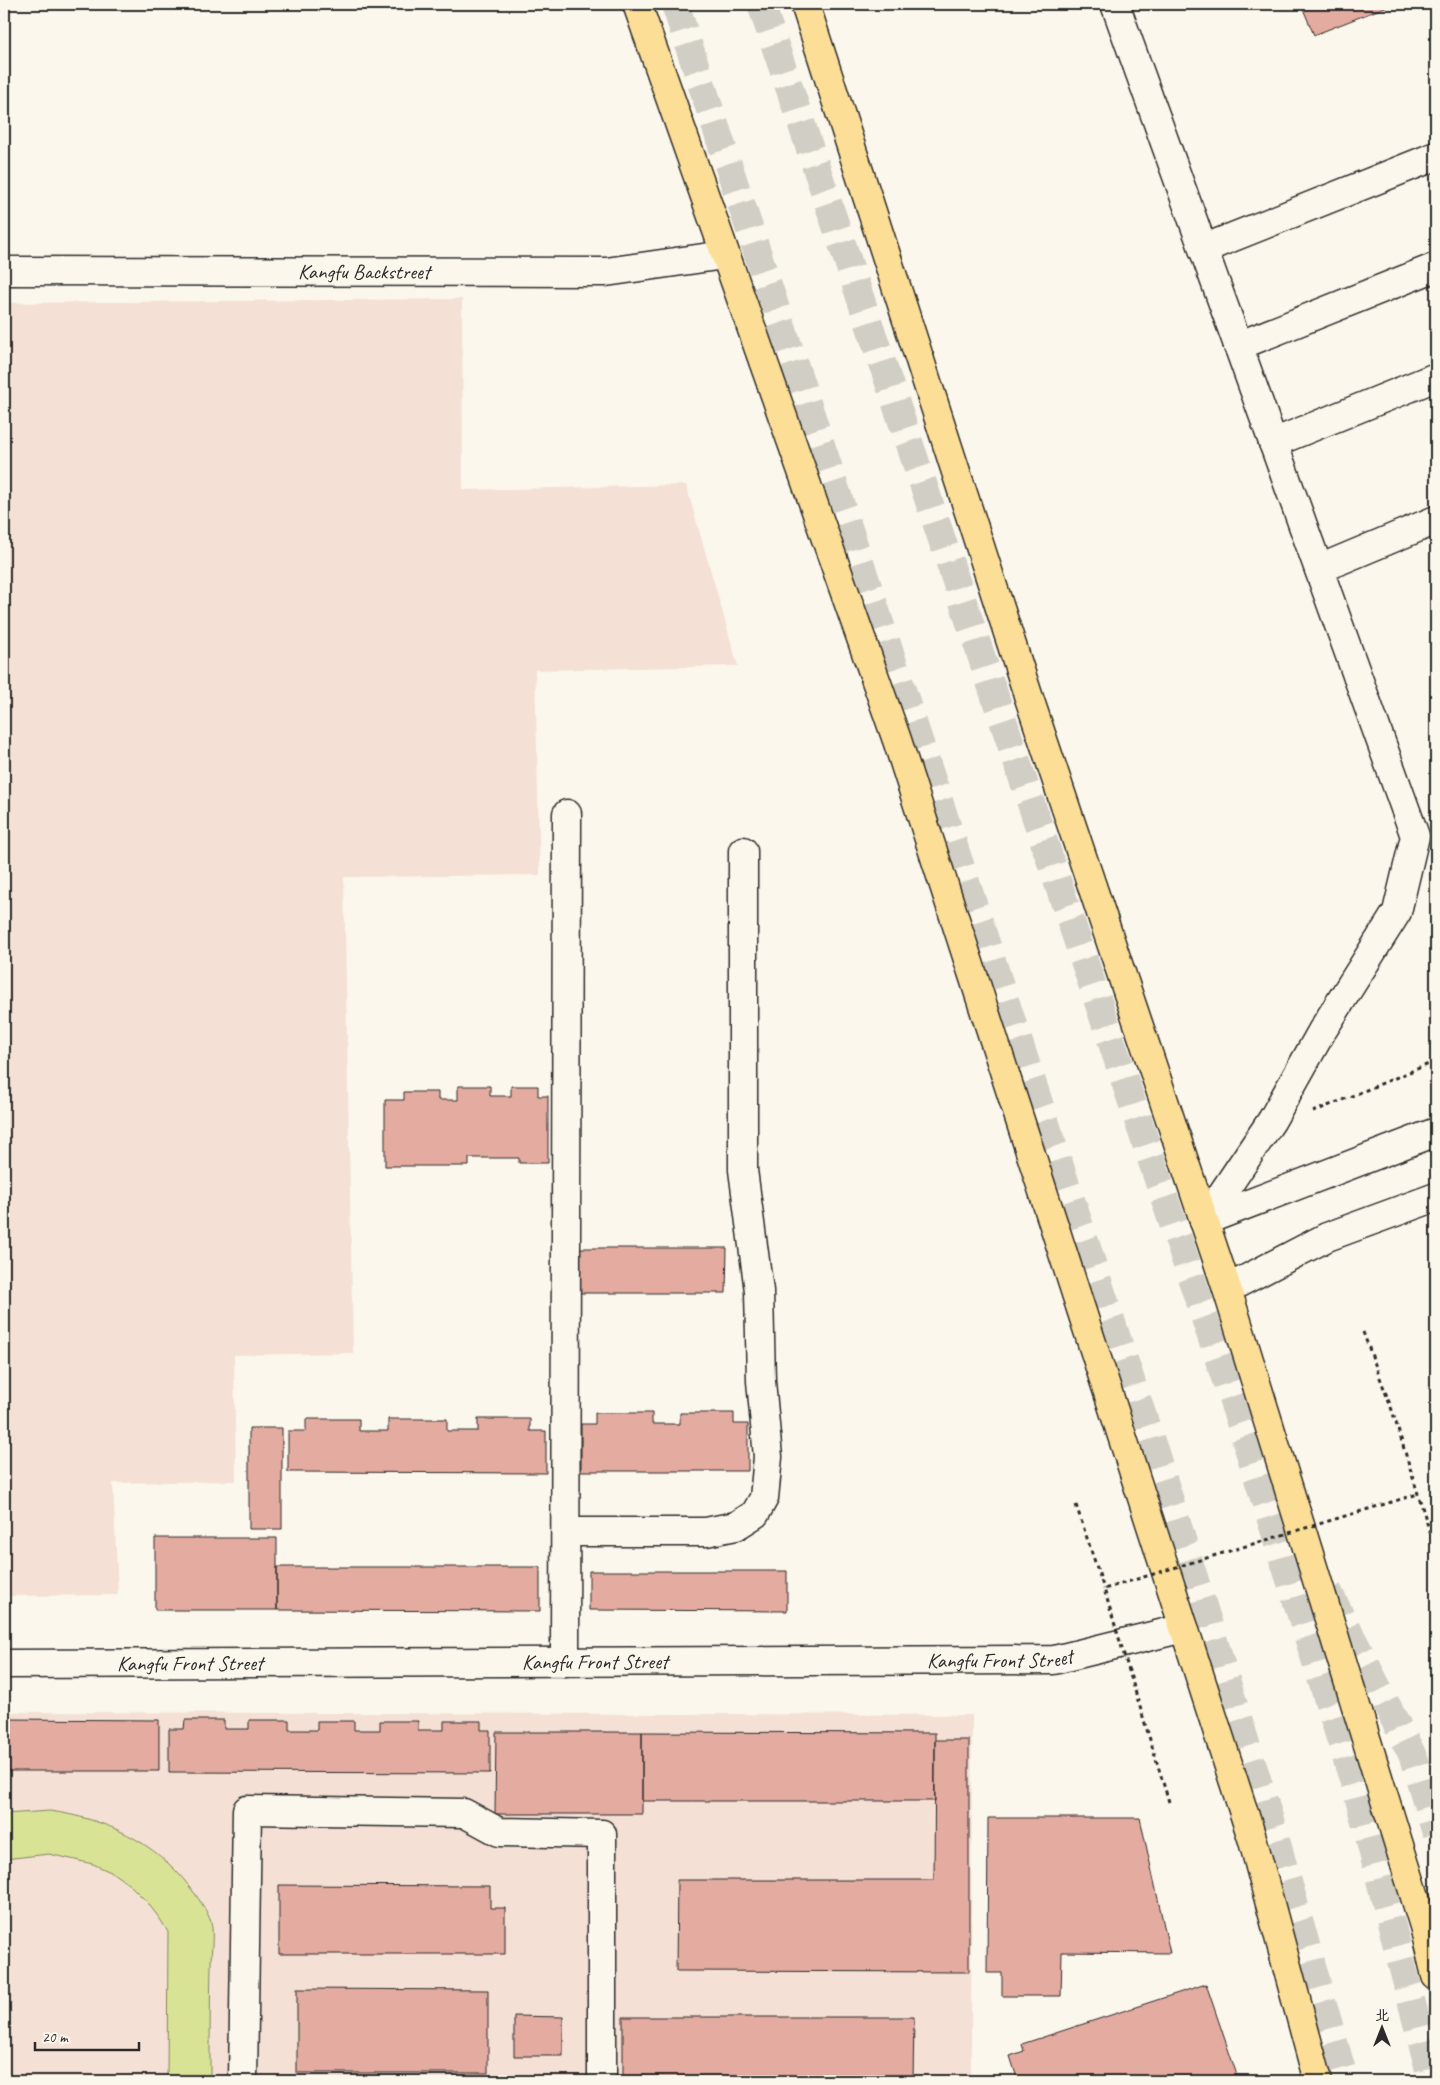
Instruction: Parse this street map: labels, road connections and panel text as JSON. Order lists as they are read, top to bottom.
{
  "streets": {
    "street": ["Kangfu Backstreet", "Kangfu Front Street"]
  },
  "scale_bar": "20 m",
  "north": "top"
}
